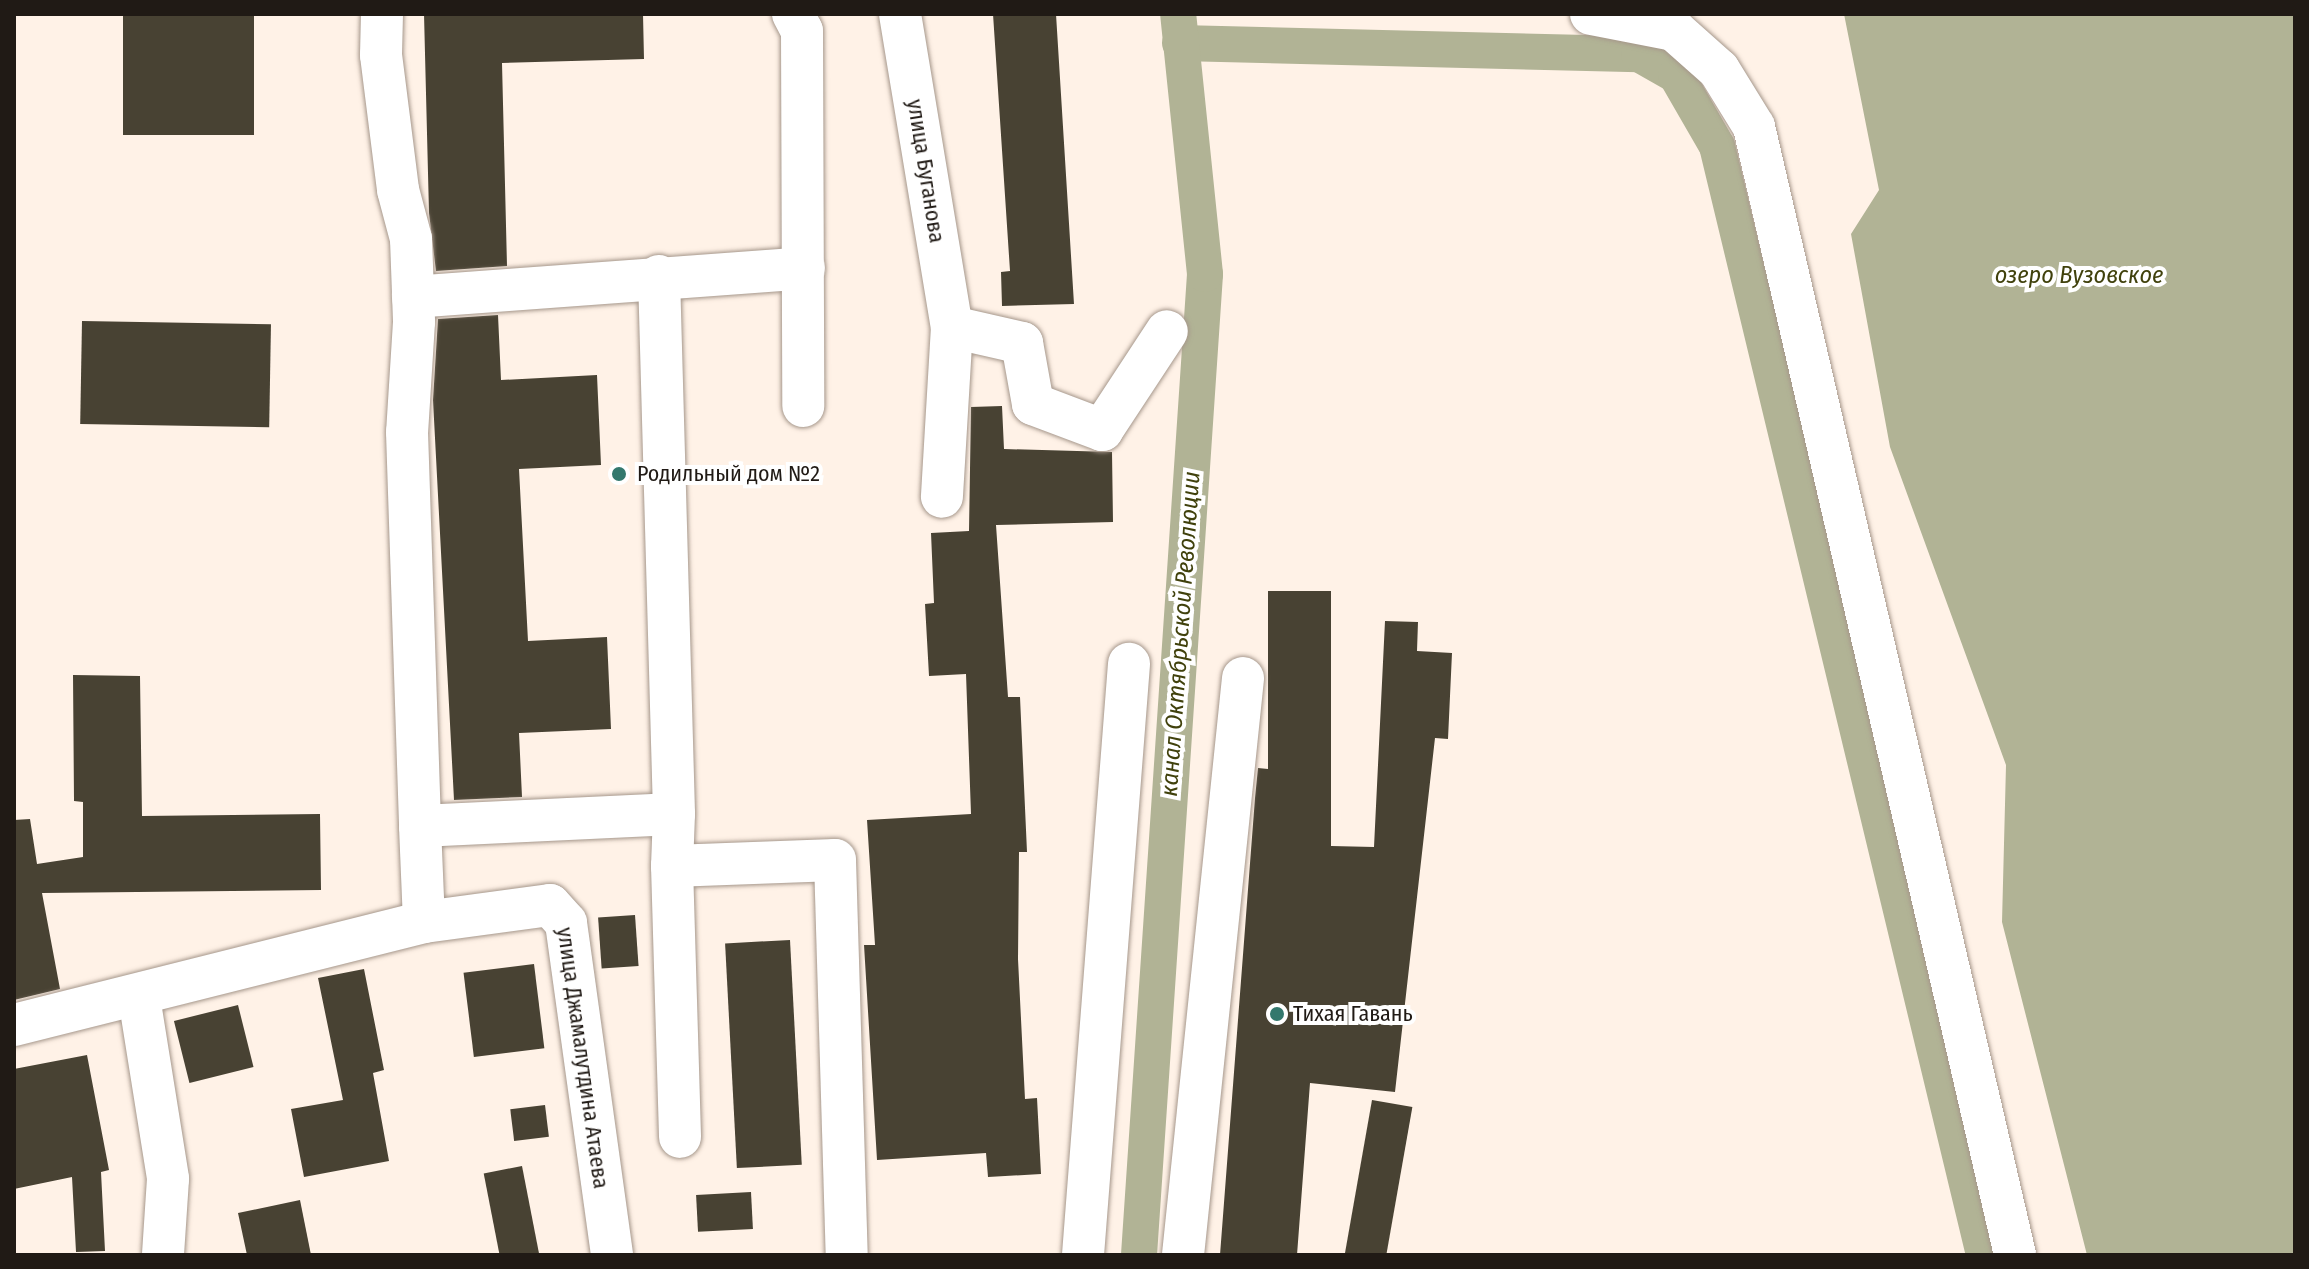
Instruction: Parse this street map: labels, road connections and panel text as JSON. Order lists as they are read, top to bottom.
{
  "streets": {
    "street": ["улица Буганова", "улица Джамалутдина Атаева"]
  },
  "water": ["озеро Вузовское", "канал Октябрьской Революции"],
  "places": ["Родильный дом №2", "Тихая Гавань"]
}
